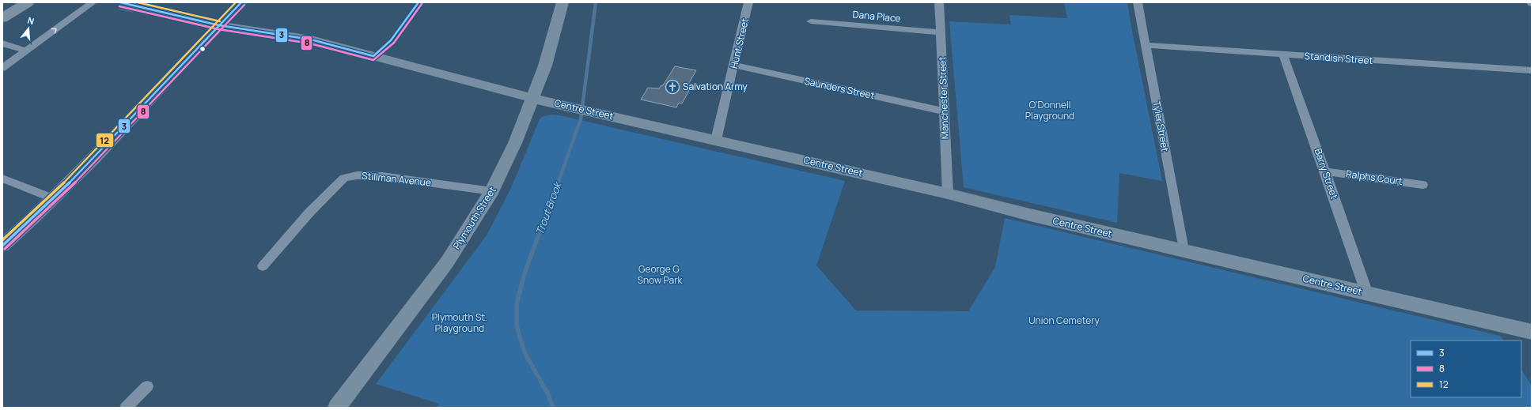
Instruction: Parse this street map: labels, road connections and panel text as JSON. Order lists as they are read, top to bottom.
{
  "streets": {
    "main road": ["Centre Street", "Plymouth Street"],
    "street": [
      "Dana Place",
      "Hunt Street",
      "Standish Street",
      "Saunders Street",
      "Manchester Street",
      "Tyler Street",
      "Barry Street",
      "Ralphs Court",
      "Stillman Avenue"
    ]
  },
  "crossings": [
    ["Dana Place", "Manchester Street"],
    ["Hunt Street", "Saunders Street"],
    ["Hunt Street", "Centre Street"],
    ["Standish Street", "Tyler Street"],
    ["Standish Street", "Barry Street"],
    ["Saunders Street", "Manchester Street"],
    ["Manchester Street", "Centre Street"],
    ["Centre Street", "Tyler Street"],
    ["Centre Street", "Barry Street"],
    ["Centre Street", "Plymouth Street"],
    ["Barry Street", "Ralphs Court"],
    ["Stillman Avenue", "Plymouth Street"]
  ],
  "water": ["Trout Brook"],
  "parks": [
    "O'Donnell Playground",
    "George G. Snow Park",
    "Plymouth St. Playground",
    "Union Cemetery"
  ],
  "places": {
    "church": ["Salvation Army"]
  },
  "lines": ["transit line 3", "transit line 12", "transit line 8"],
  "legend": ["3", "8", "12"],
  "north": "top"
}
